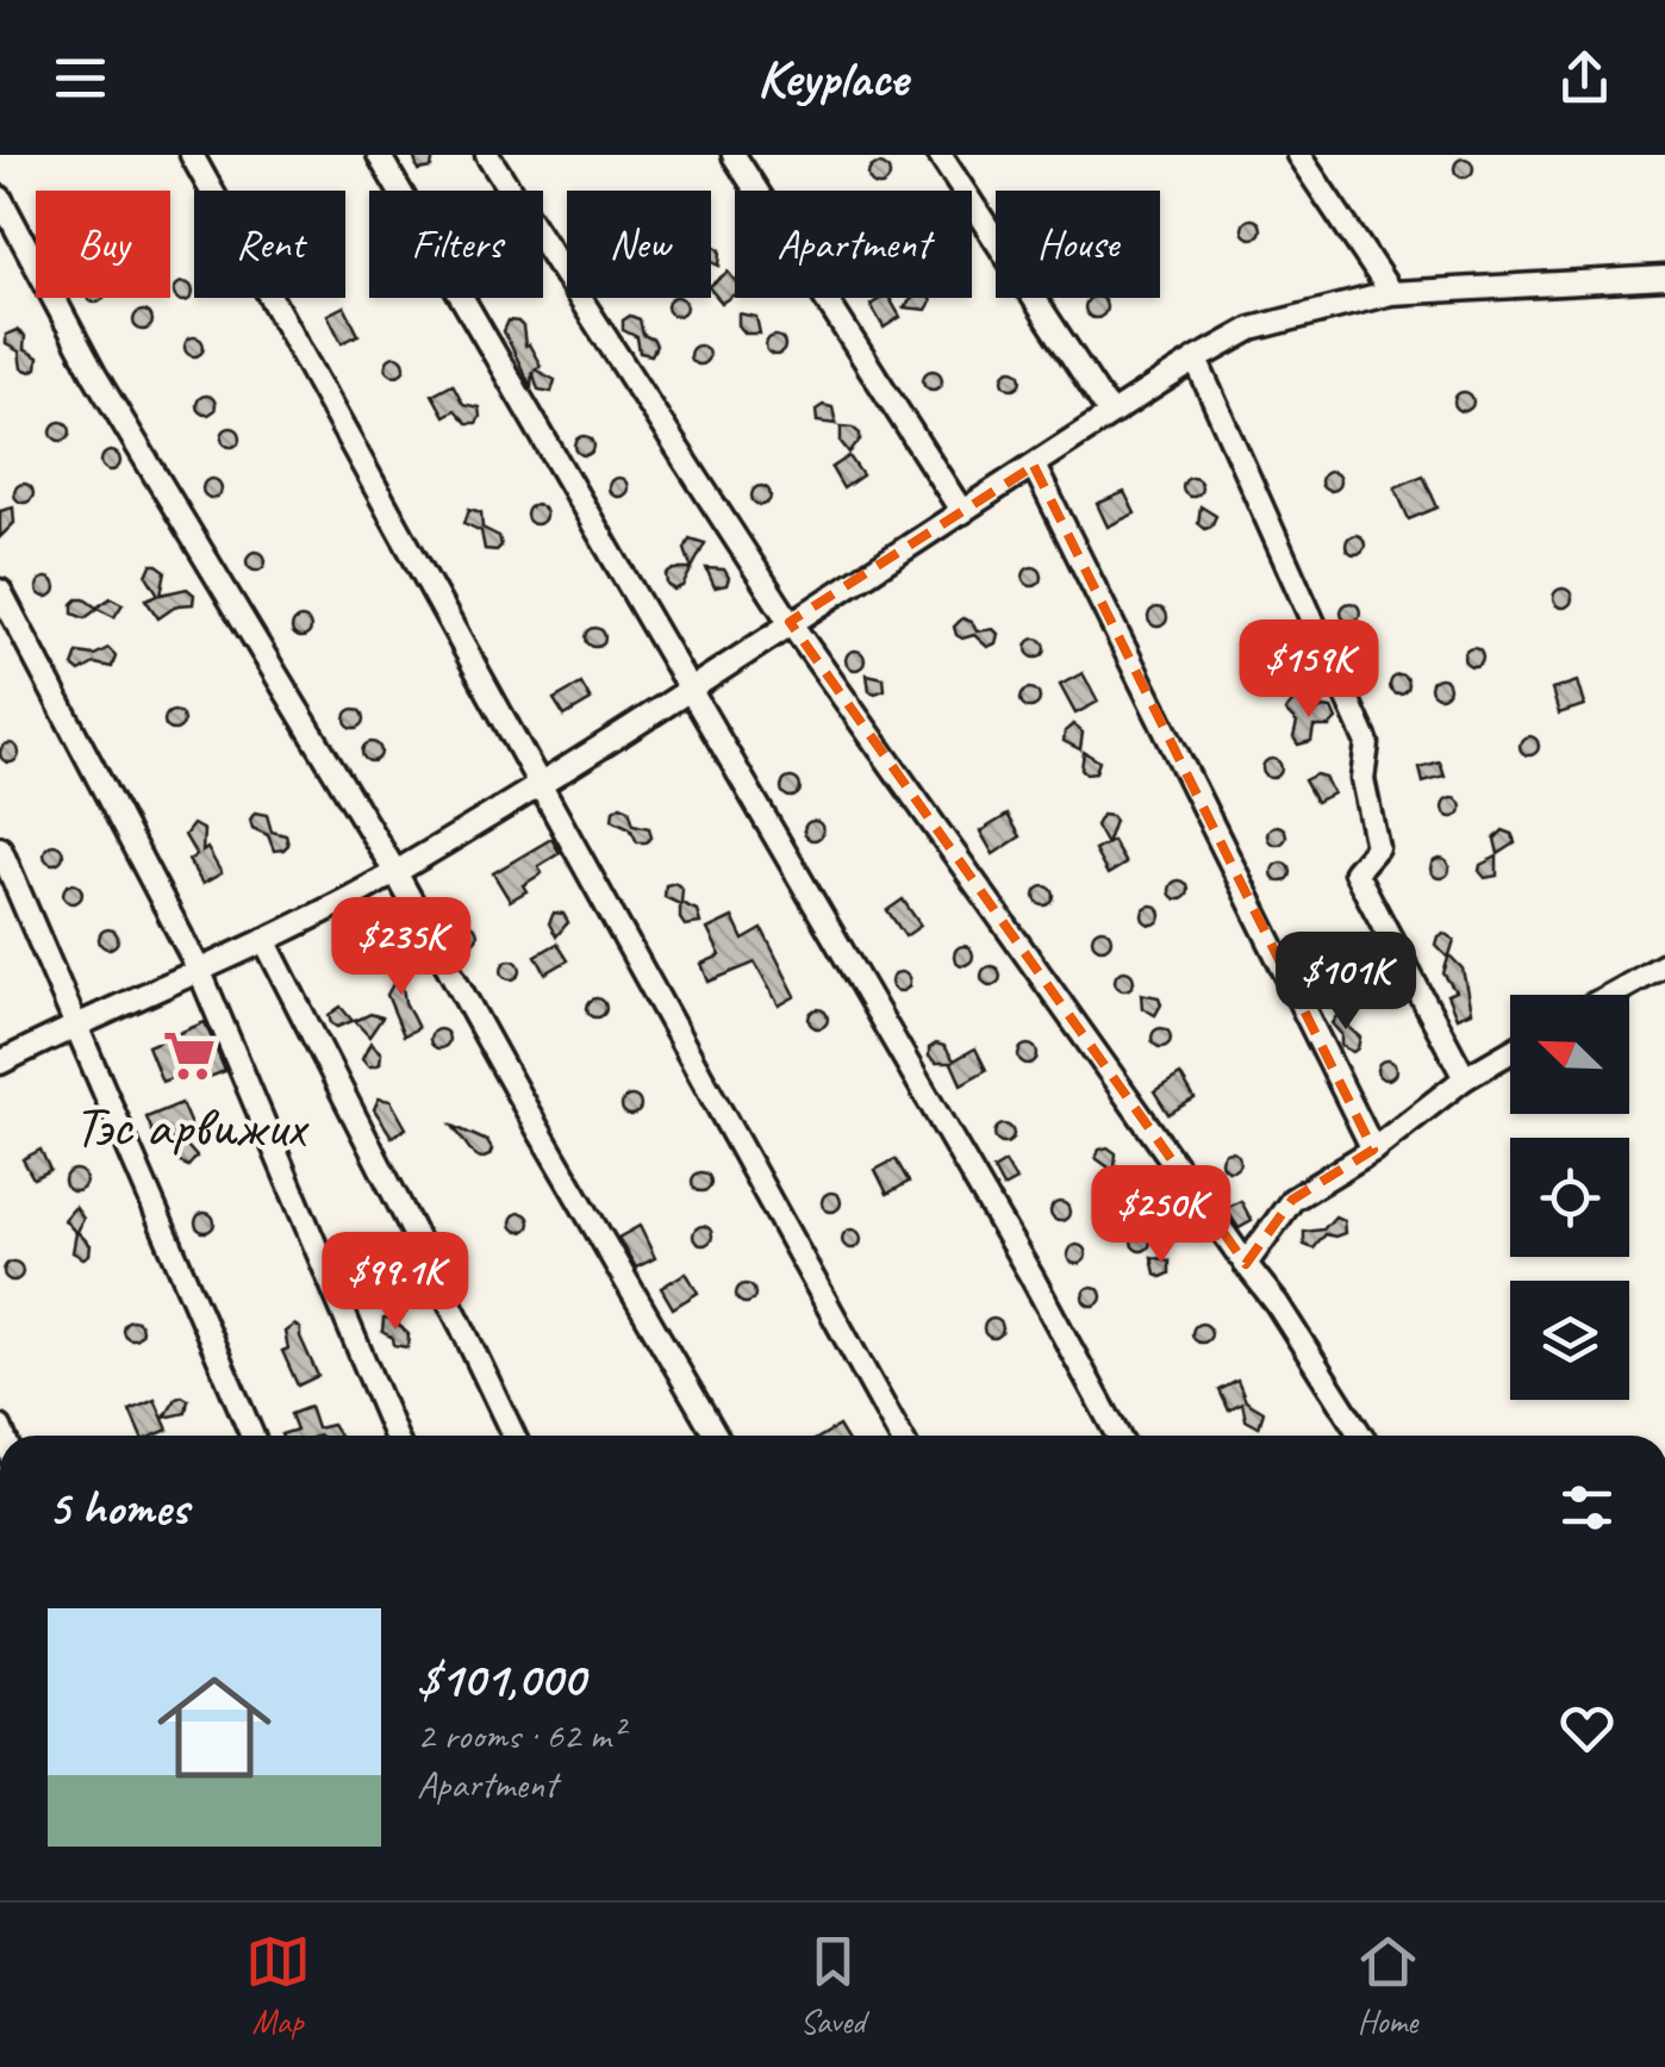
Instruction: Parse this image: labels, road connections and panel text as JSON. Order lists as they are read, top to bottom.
{
  "places": {
    "supermarket": ["Тэс арвижих"]
  },
  "north": "top left",
  "page": {
    "header": "Keyplace",
    "chip": [
      "Buy",
      "Rent",
      "Filters",
      "New",
      "Apartment",
      "House"
    ],
    "price": [
      "$159K",
      "$235K",
      "$101K",
      "$250K",
      "$99.1K"
    ],
    "heading": "5 homes",
    "list": [
      {
        "name": "$101,000",
        "note": "2 rooms · 62 m² · Apartment"
      }
    ],
    "tabs": ["Map", "Saved", "Home"]
  }
}
